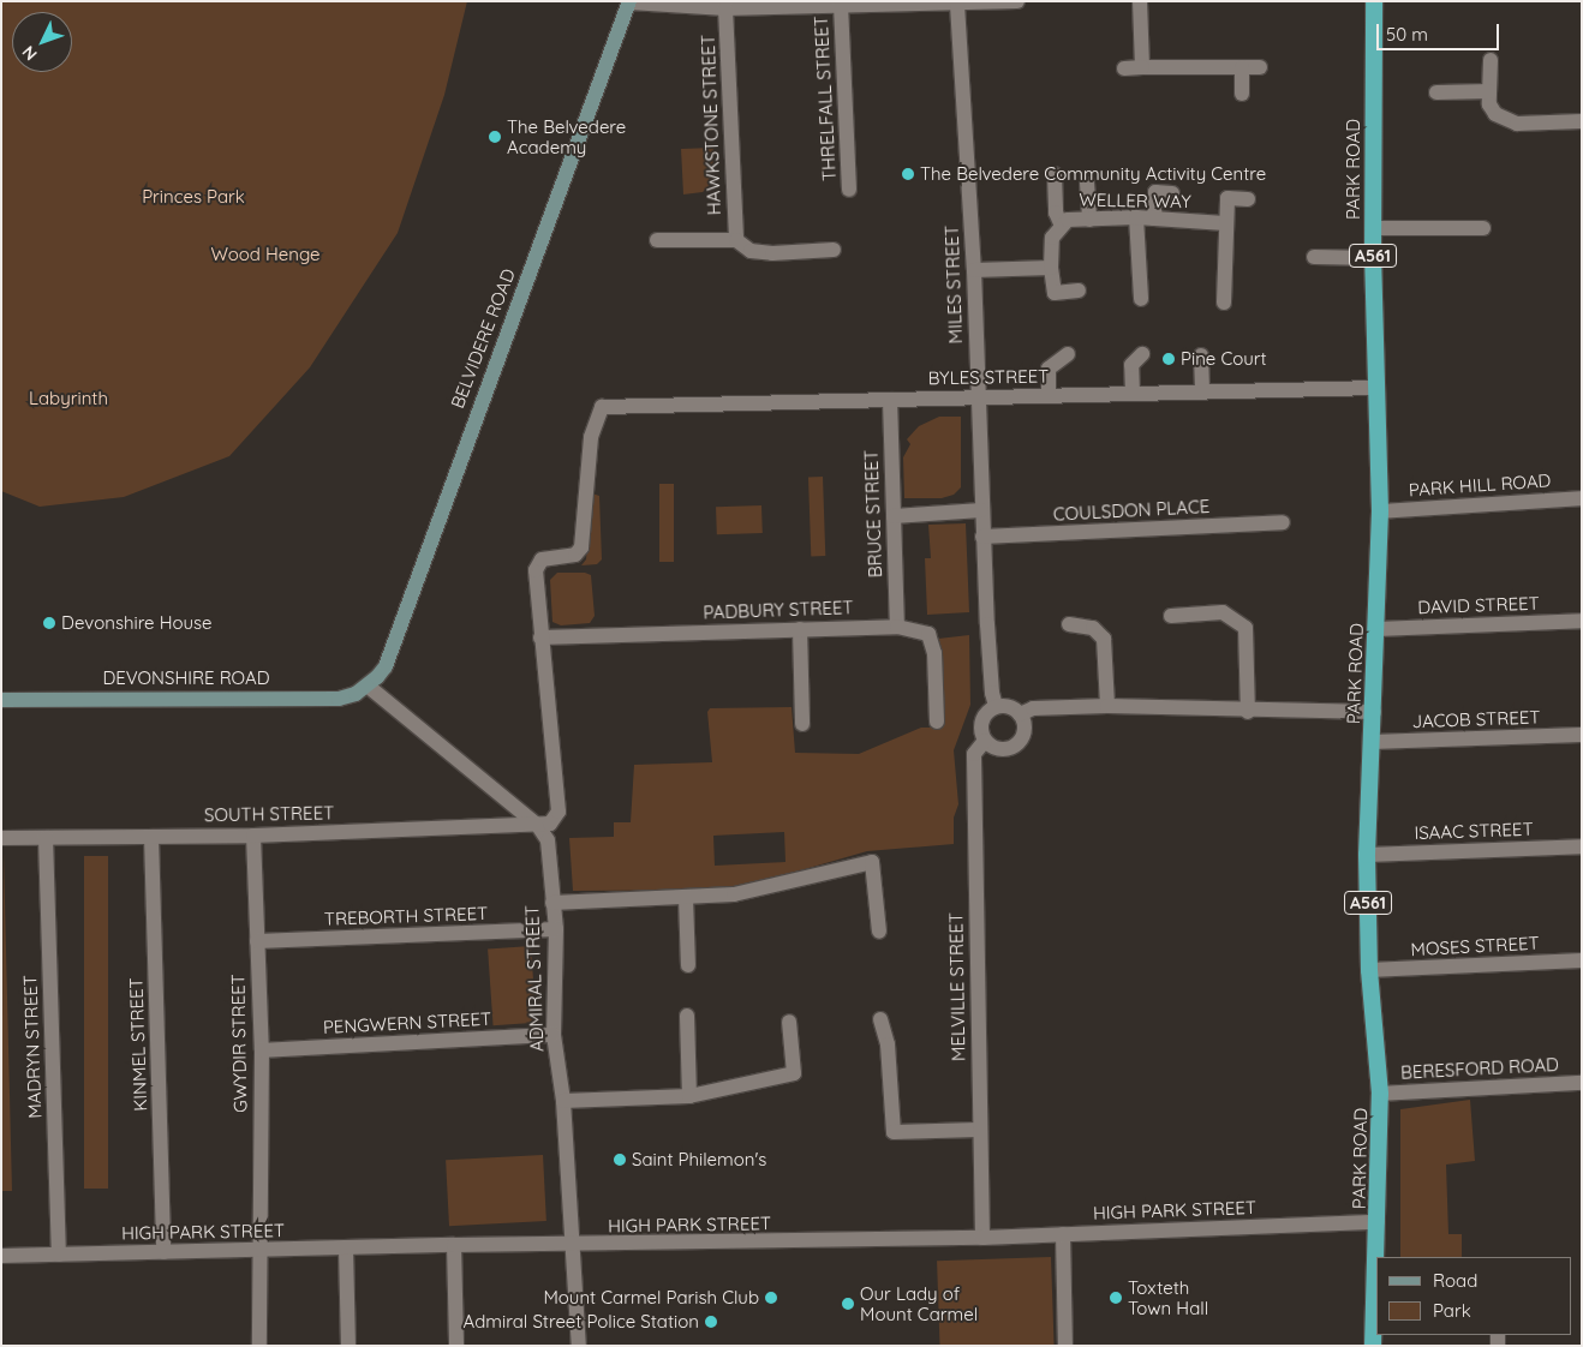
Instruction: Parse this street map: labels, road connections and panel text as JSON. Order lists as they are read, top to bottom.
{
  "streets": {
    "highway": ["PARK ROAD", "A561"],
    "main road": ["BELVIDERE ROAD", "DEVONSHIRE ROAD"],
    "street": [
      "THRELFALL STREET",
      "HAWKSTONE STREET",
      "WELLER WAY",
      "MILES STREET",
      "BYLES STREET",
      "PARK HILL ROAD",
      "COULSDON PLACE",
      "BRUCE STREET",
      "DAVID STREET",
      "PADBURY STREET",
      "JACOB STREET",
      "SOUTH STREET",
      "ISAAC STREET",
      "TREBORTH STREET",
      "MOSES STREET",
      "ADMIRAL STREET",
      "MELVILLE STREET",
      "PENGWERN STREET",
      "GWYDIR STREET",
      "KINMEL STREET",
      "MADRYN STREET",
      "BERESFORD ROAD",
      "HIGH PARK STREET"
    ]
  },
  "crossings": [
    ["PARK ROAD", "BYLES STREET"],
    ["PARK ROAD", "PARK HILL ROAD"],
    ["PARK ROAD", "DAVID STREET"],
    ["PARK ROAD", "JACOB STREET"],
    ["PARK ROAD", "ISAAC STREET"],
    ["PARK ROAD", "MOSES STREET"],
    ["PARK ROAD", "BERESFORD ROAD"],
    ["PARK ROAD", "HIGH PARK STREET"],
    ["MILES STREET", "BYLES STREET"],
    ["MILES STREET", "COULSDON PLACE"],
    ["MILES STREET", "MELVILLE STREET"],
    ["BELVIDERE ROAD", "DEVONSHIRE ROAD"],
    ["BYLES STREET", "BRUCE STREET"],
    ["BYLES STREET", "PADBURY STREET"],
    ["BRUCE STREET", "PADBURY STREET"],
    ["SOUTH STREET", "ADMIRAL STREET"],
    ["SOUTH STREET", "GWYDIR STREET"],
    ["SOUTH STREET", "KINMEL STREET"],
    ["SOUTH STREET", "MADRYN STREET"],
    ["TREBORTH STREET", "ADMIRAL STREET"],
    ["TREBORTH STREET", "GWYDIR STREET"],
    ["ADMIRAL STREET", "PENGWERN STREET"],
    ["ADMIRAL STREET", "HIGH PARK STREET"],
    ["MELVILLE STREET", "HIGH PARK STREET"],
    ["PENGWERN STREET", "GWYDIR STREET"],
    ["GWYDIR STREET", "HIGH PARK STREET"],
    ["KINMEL STREET", "HIGH PARK STREET"],
    ["MADRYN STREET", "HIGH PARK STREET"]
  ],
  "parks": ["Princes Park", "Wood Henge", "Labyrinth"],
  "places": [
    "The Belvedere Academy",
    "The Belvedere Community Activity Centre",
    "Pine Court",
    "Devonshire House",
    "Saint Philemon's",
    "Mount Carmel Parish Club",
    "Toxteth Town Hall",
    "Our Lady of Mount Carmel",
    "Admiral Street Police Station"
  ],
  "legend": ["Road", "Park"],
  "scale_bar": "50 m",
  "north": "bottom left"
}
